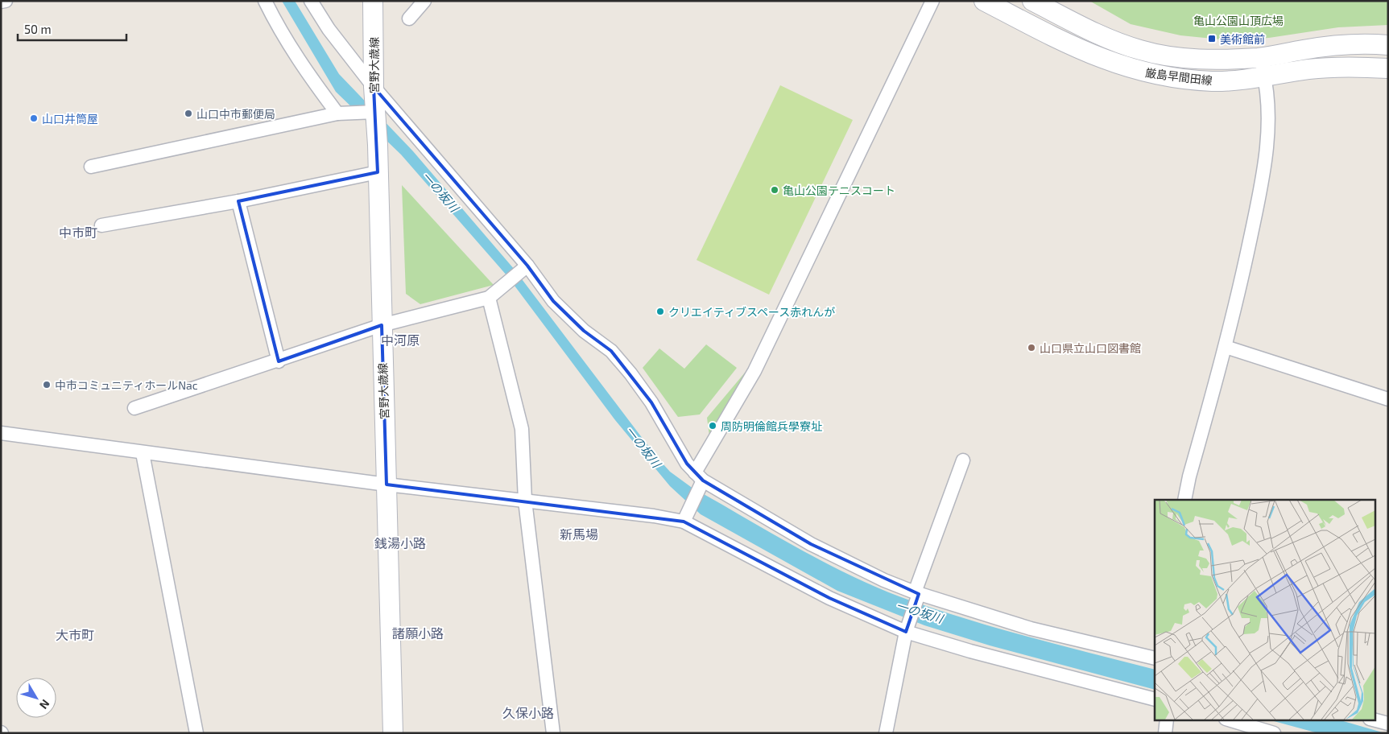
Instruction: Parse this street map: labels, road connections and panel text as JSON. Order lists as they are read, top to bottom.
{
  "streets": {
    "main road": ["宮野大歳線", "厳島早間田線"]
  },
  "districts": [
    "中市町",
    "中河原",
    "新馬場",
    "銭湯小路",
    "諸願小路",
    "大市町",
    "久保小路"
  ],
  "water": ["一の坂川"],
  "parks": ["亀山公園山頂広場"],
  "places": {
    "transit": ["美術館前"],
    "other": [
      "山口中市郵便局",
      "山口井筒屋",
      "亀山公園テニスコート",
      "クリエイティブスペース赤れんが",
      "山口県立山口図書館",
      "中市コミュニティホールNac",
      "周防明倫館兵學寮址"
    ]
  },
  "scale_bar": "50 m",
  "north": "bottom right"
}
